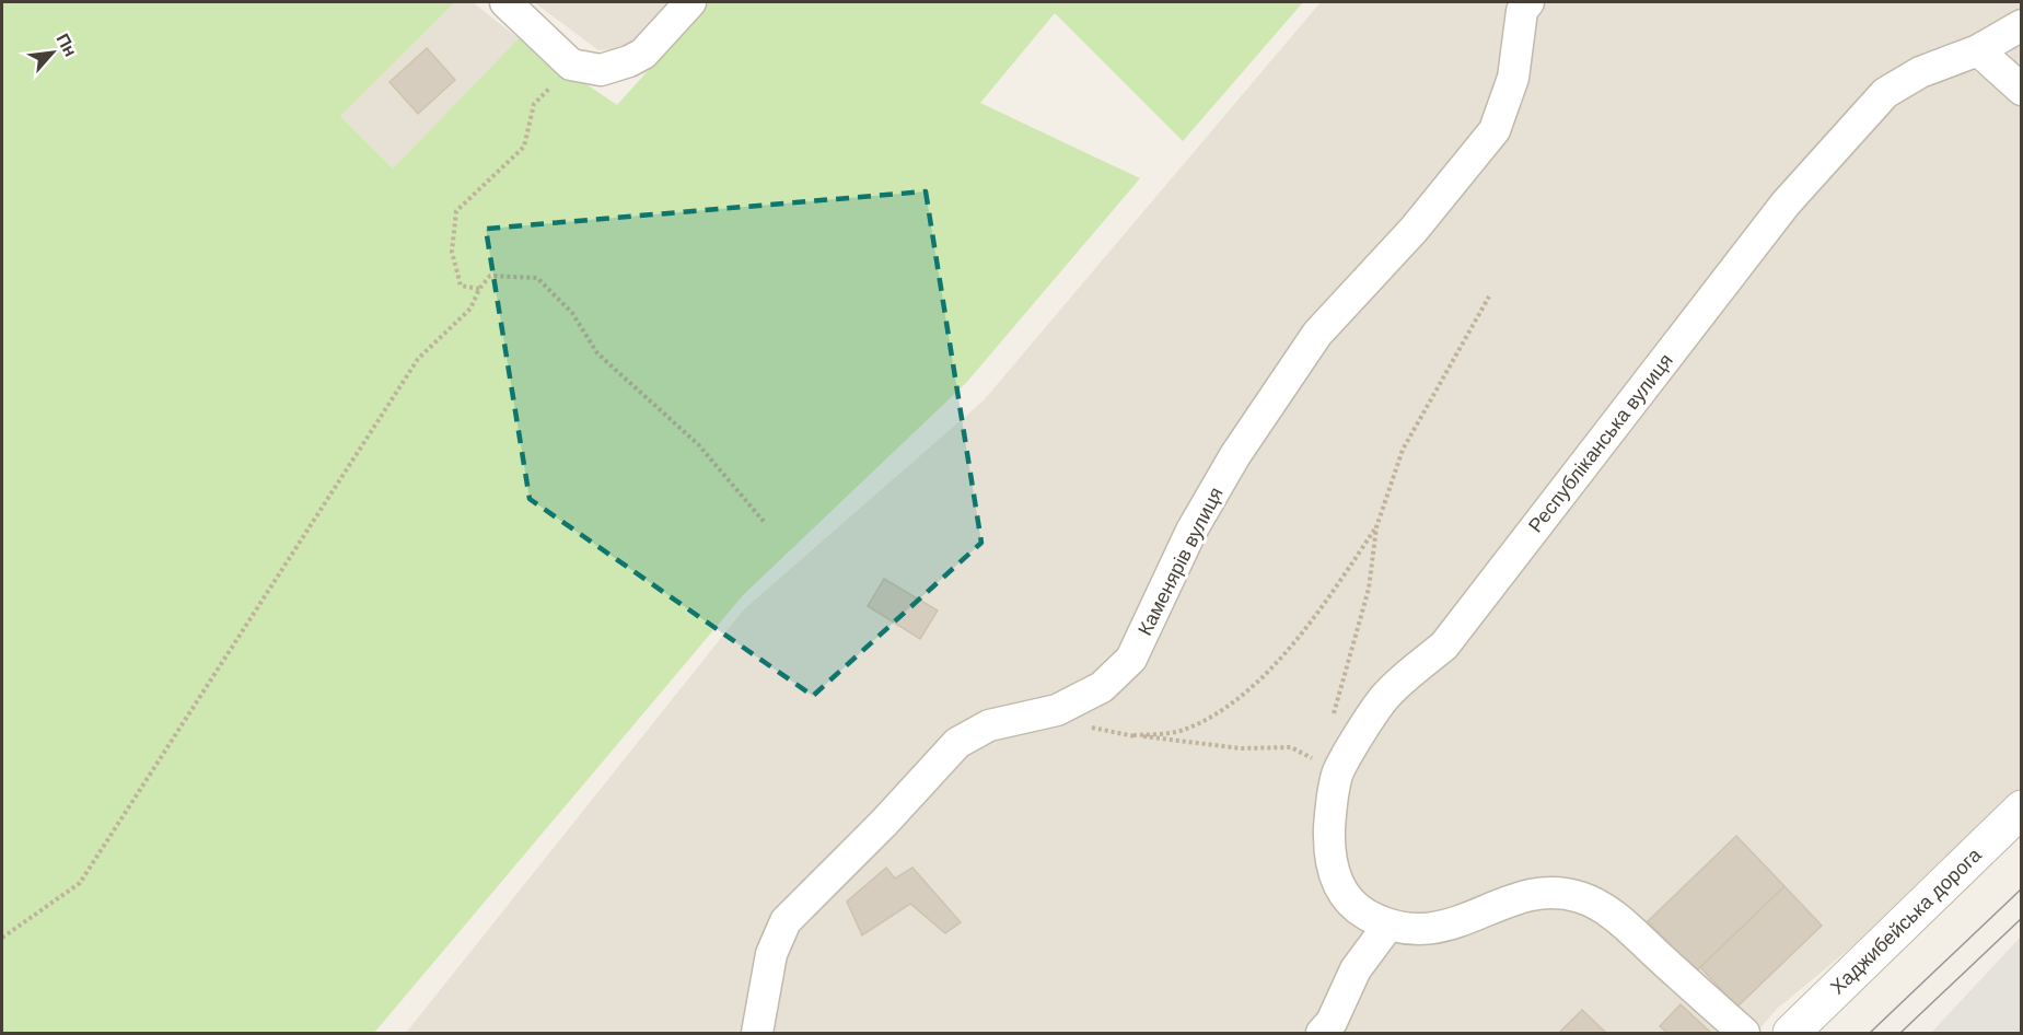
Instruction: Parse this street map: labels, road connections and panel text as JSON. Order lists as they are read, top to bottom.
{
  "streets": {
    "street": ["Республіканська вулиця", "Каменярів вулиця", "Хаджибейська дорога"]
  },
  "north": "top right"
}
